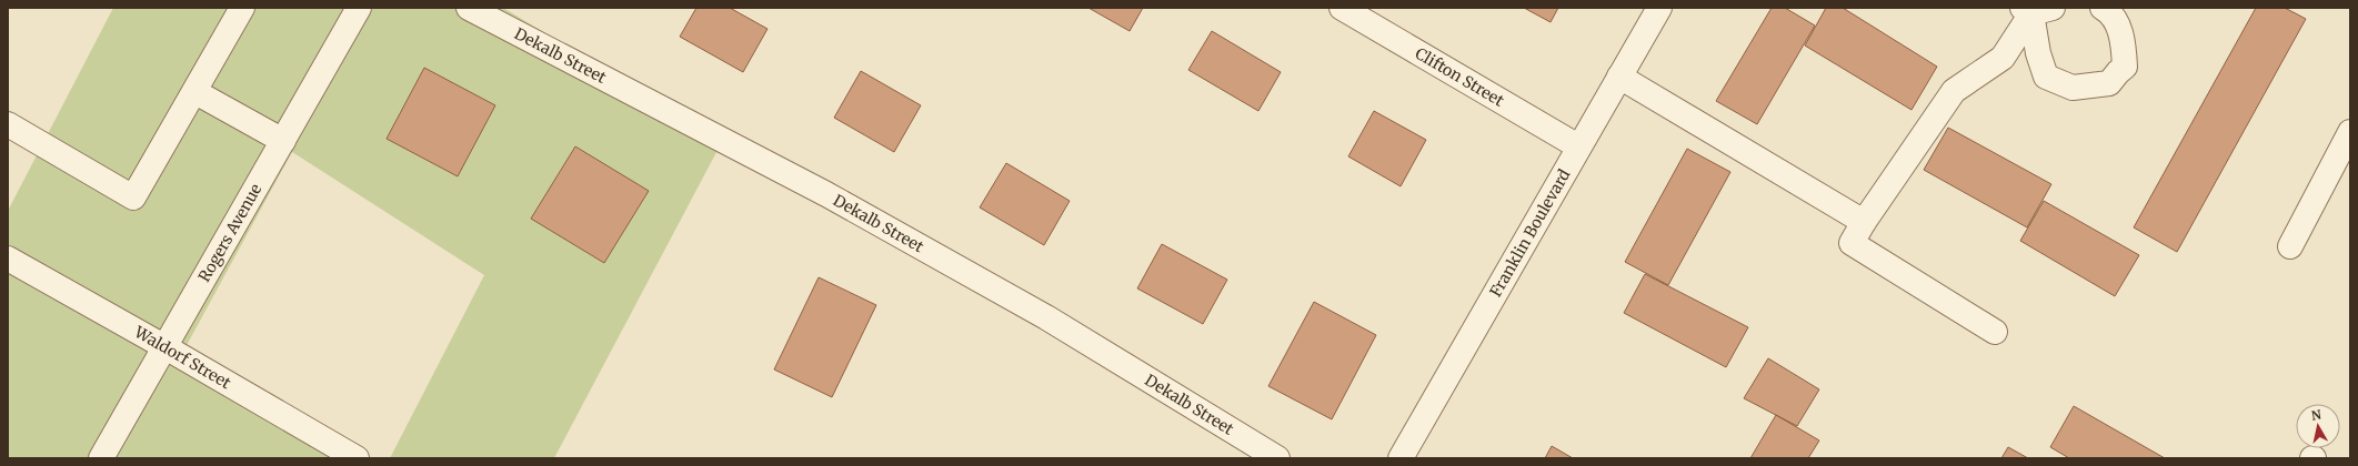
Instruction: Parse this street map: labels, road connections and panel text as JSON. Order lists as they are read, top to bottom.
{
  "streets": {
    "street": [
      "Dekalb Street",
      "Clifton Street",
      "Rogers Avenue",
      "Franklin Boulevard",
      "Waldorf Street"
    ]
  },
  "crossings": [
    ["Clifton Street", "Franklin Boulevard"],
    ["Rogers Avenue", "Waldorf Street"]
  ],
  "north": "top"
}
